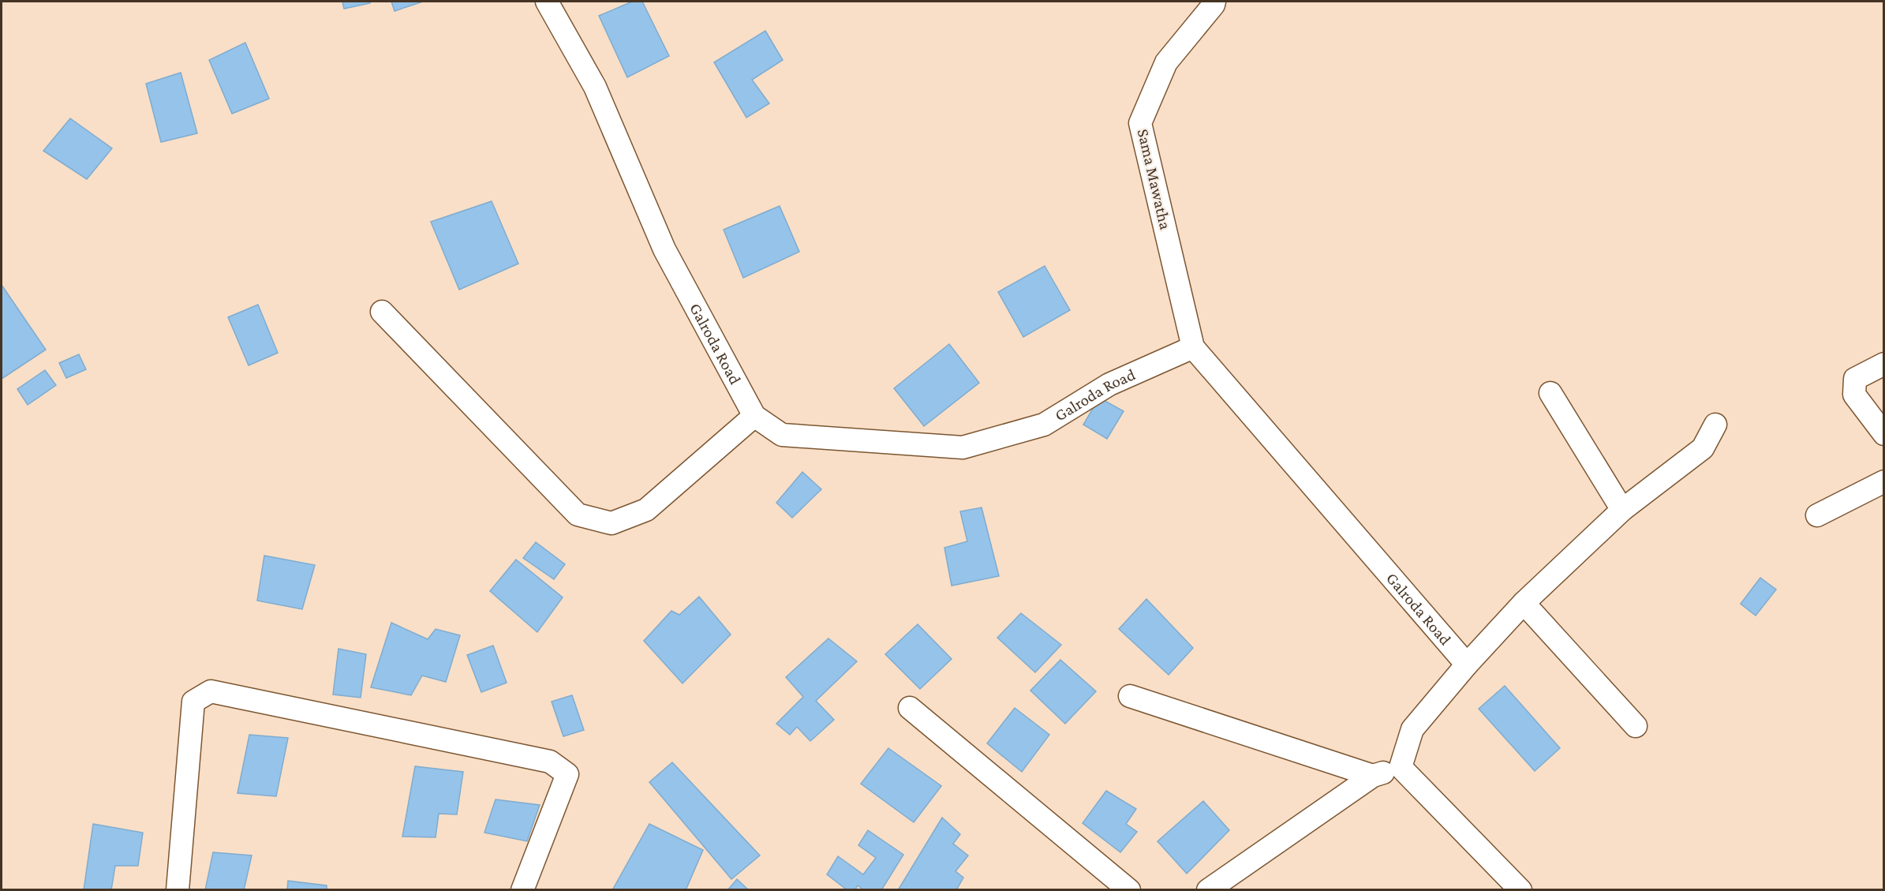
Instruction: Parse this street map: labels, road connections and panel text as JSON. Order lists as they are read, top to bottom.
{
  "streets": {
    "street": ["Sama Mawatha", "Galroda Road"]
  },
  "crossings": [
    ["Sama Mawatha", "Galroda Road"]
  ]
}
